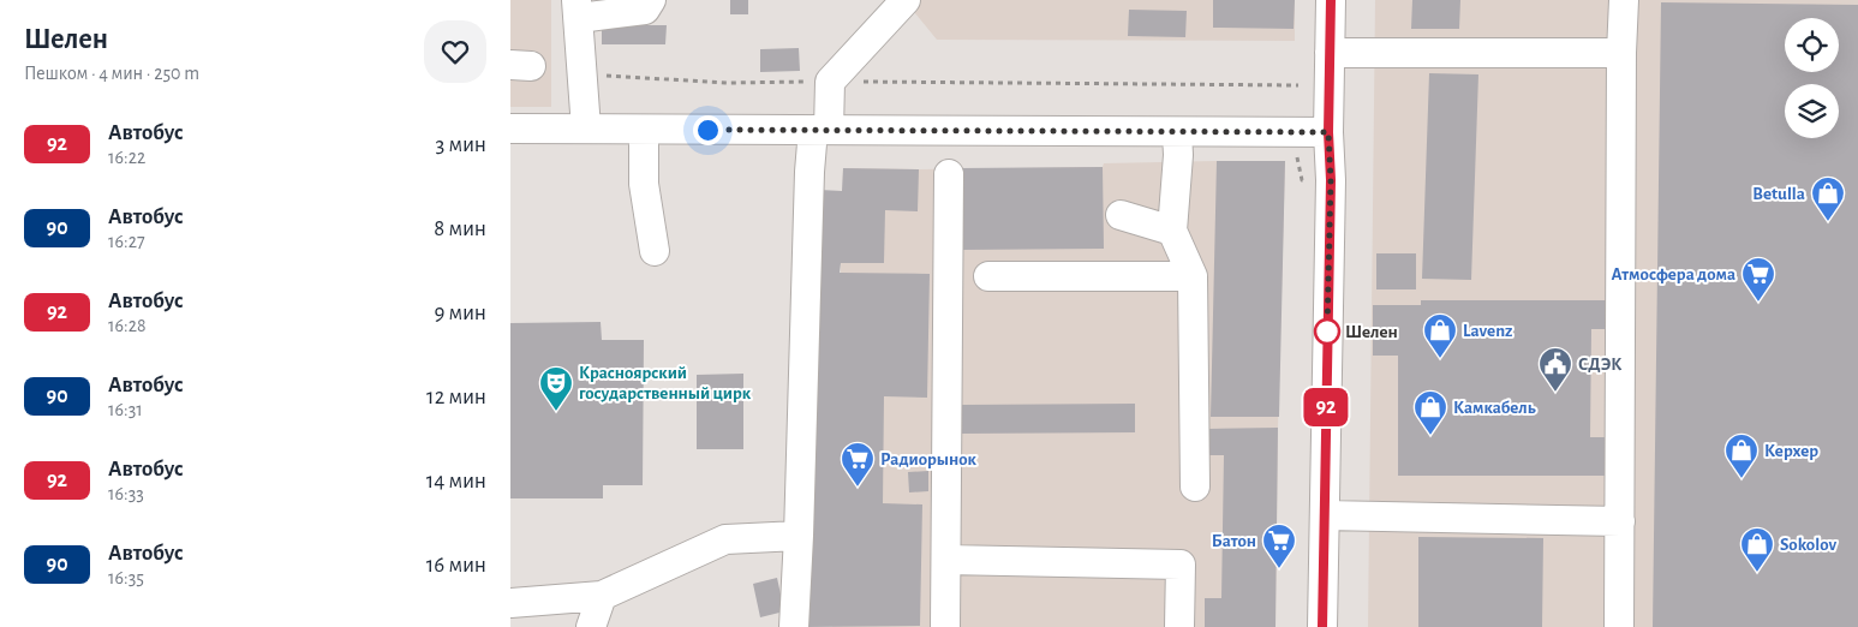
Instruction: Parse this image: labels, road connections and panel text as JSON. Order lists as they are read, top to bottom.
{
  "places": {
    "shop": [
      "Betulla",
      "Lavenz",
      "Камкабель",
      "Керхер",
      "Sokolov"
    ],
    "supermarket": ["Атмосфера дома", "Радиорынок", "Батон"],
    "other": ["Шелен"],
    "public building": ["СДЭК"],
    "theatre": ["Красноярский государственный цирк"]
  },
  "lines": ["bus line 92"],
  "page": {
    "heading": ["Шелен", "Пешком · 4 мин · 250 m"],
    "on_map": "92",
    "list": [
      {
        "mark": "92",
        "name": "Автобус",
        "note": "16:22",
        "value": "3 мин"
      },
      {
        "mark": "90",
        "name": "Автобус",
        "note": "16:27",
        "value": "8 мин"
      },
      {
        "mark": "92",
        "name": "Автобус",
        "note": "16:28",
        "value": "9 мин"
      },
      {
        "mark": "90",
        "name": "Автобус",
        "note": "16:31",
        "value": "12 мин"
      },
      {
        "mark": "92",
        "name": "Автобус",
        "note": "16:33",
        "value": "14 мин"
      },
      {
        "mark": "90",
        "name": "Автобус",
        "note": "16:35",
        "value": "16 мин"
      }
    ]
  }
}
